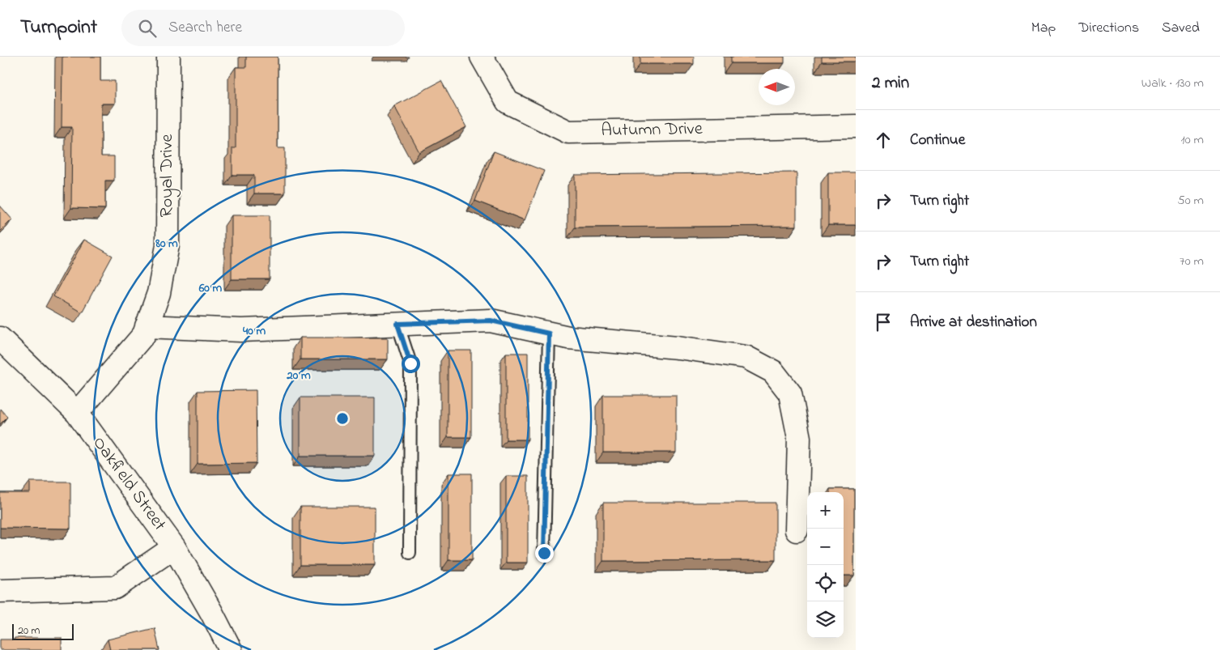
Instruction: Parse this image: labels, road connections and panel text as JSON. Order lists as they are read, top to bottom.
{
  "streets": {
    "street": ["Autumn Drive", "Royal Drive", "Oakfield Street"]
  },
  "crossings": [
    ["Royal Drive", "Oakfield Street"]
  ],
  "scale_bar": "20 m",
  "north": "left",
  "page": {
    "header": "Turnpoint",
    "search": "Search here",
    "nav": ["Map", "Directions", "Saved"],
    "heading": ["2 min", "Walk · 130 m"],
    "list": [
      ["Continue", "10 m"],
      ["Turn right", "50 m"],
      ["Turn right", "70 m"],
      "Arrive at destination"
    ],
    "map_buttons": ["+", "−"],
    "scale": "20 m"
  },
  "rings": [
    "80 m",
    "60 m",
    "40 m",
    "20 m"
  ]
}
